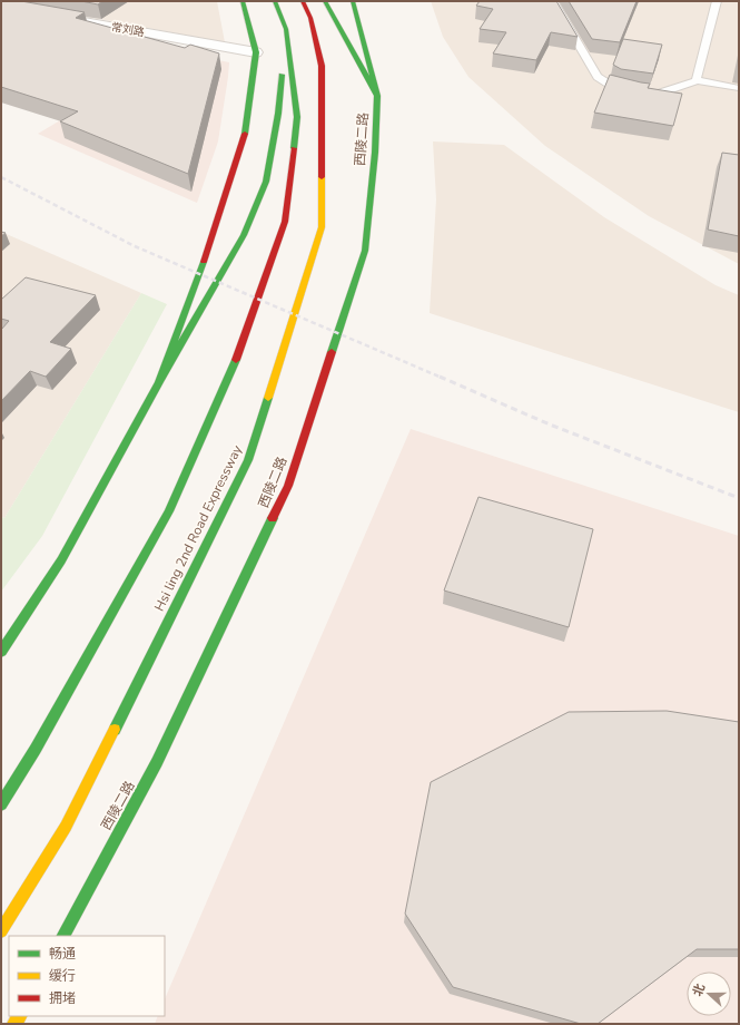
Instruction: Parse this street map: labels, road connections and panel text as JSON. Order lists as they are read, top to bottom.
{
  "streets": {
    "main road": ["西陵二路", "Hsi ling 2nd Road Expressway"],
    "street": ["常刘路"]
  },
  "legend": ["畅通", "缓行", "拥堵"],
  "north": "left"
}
